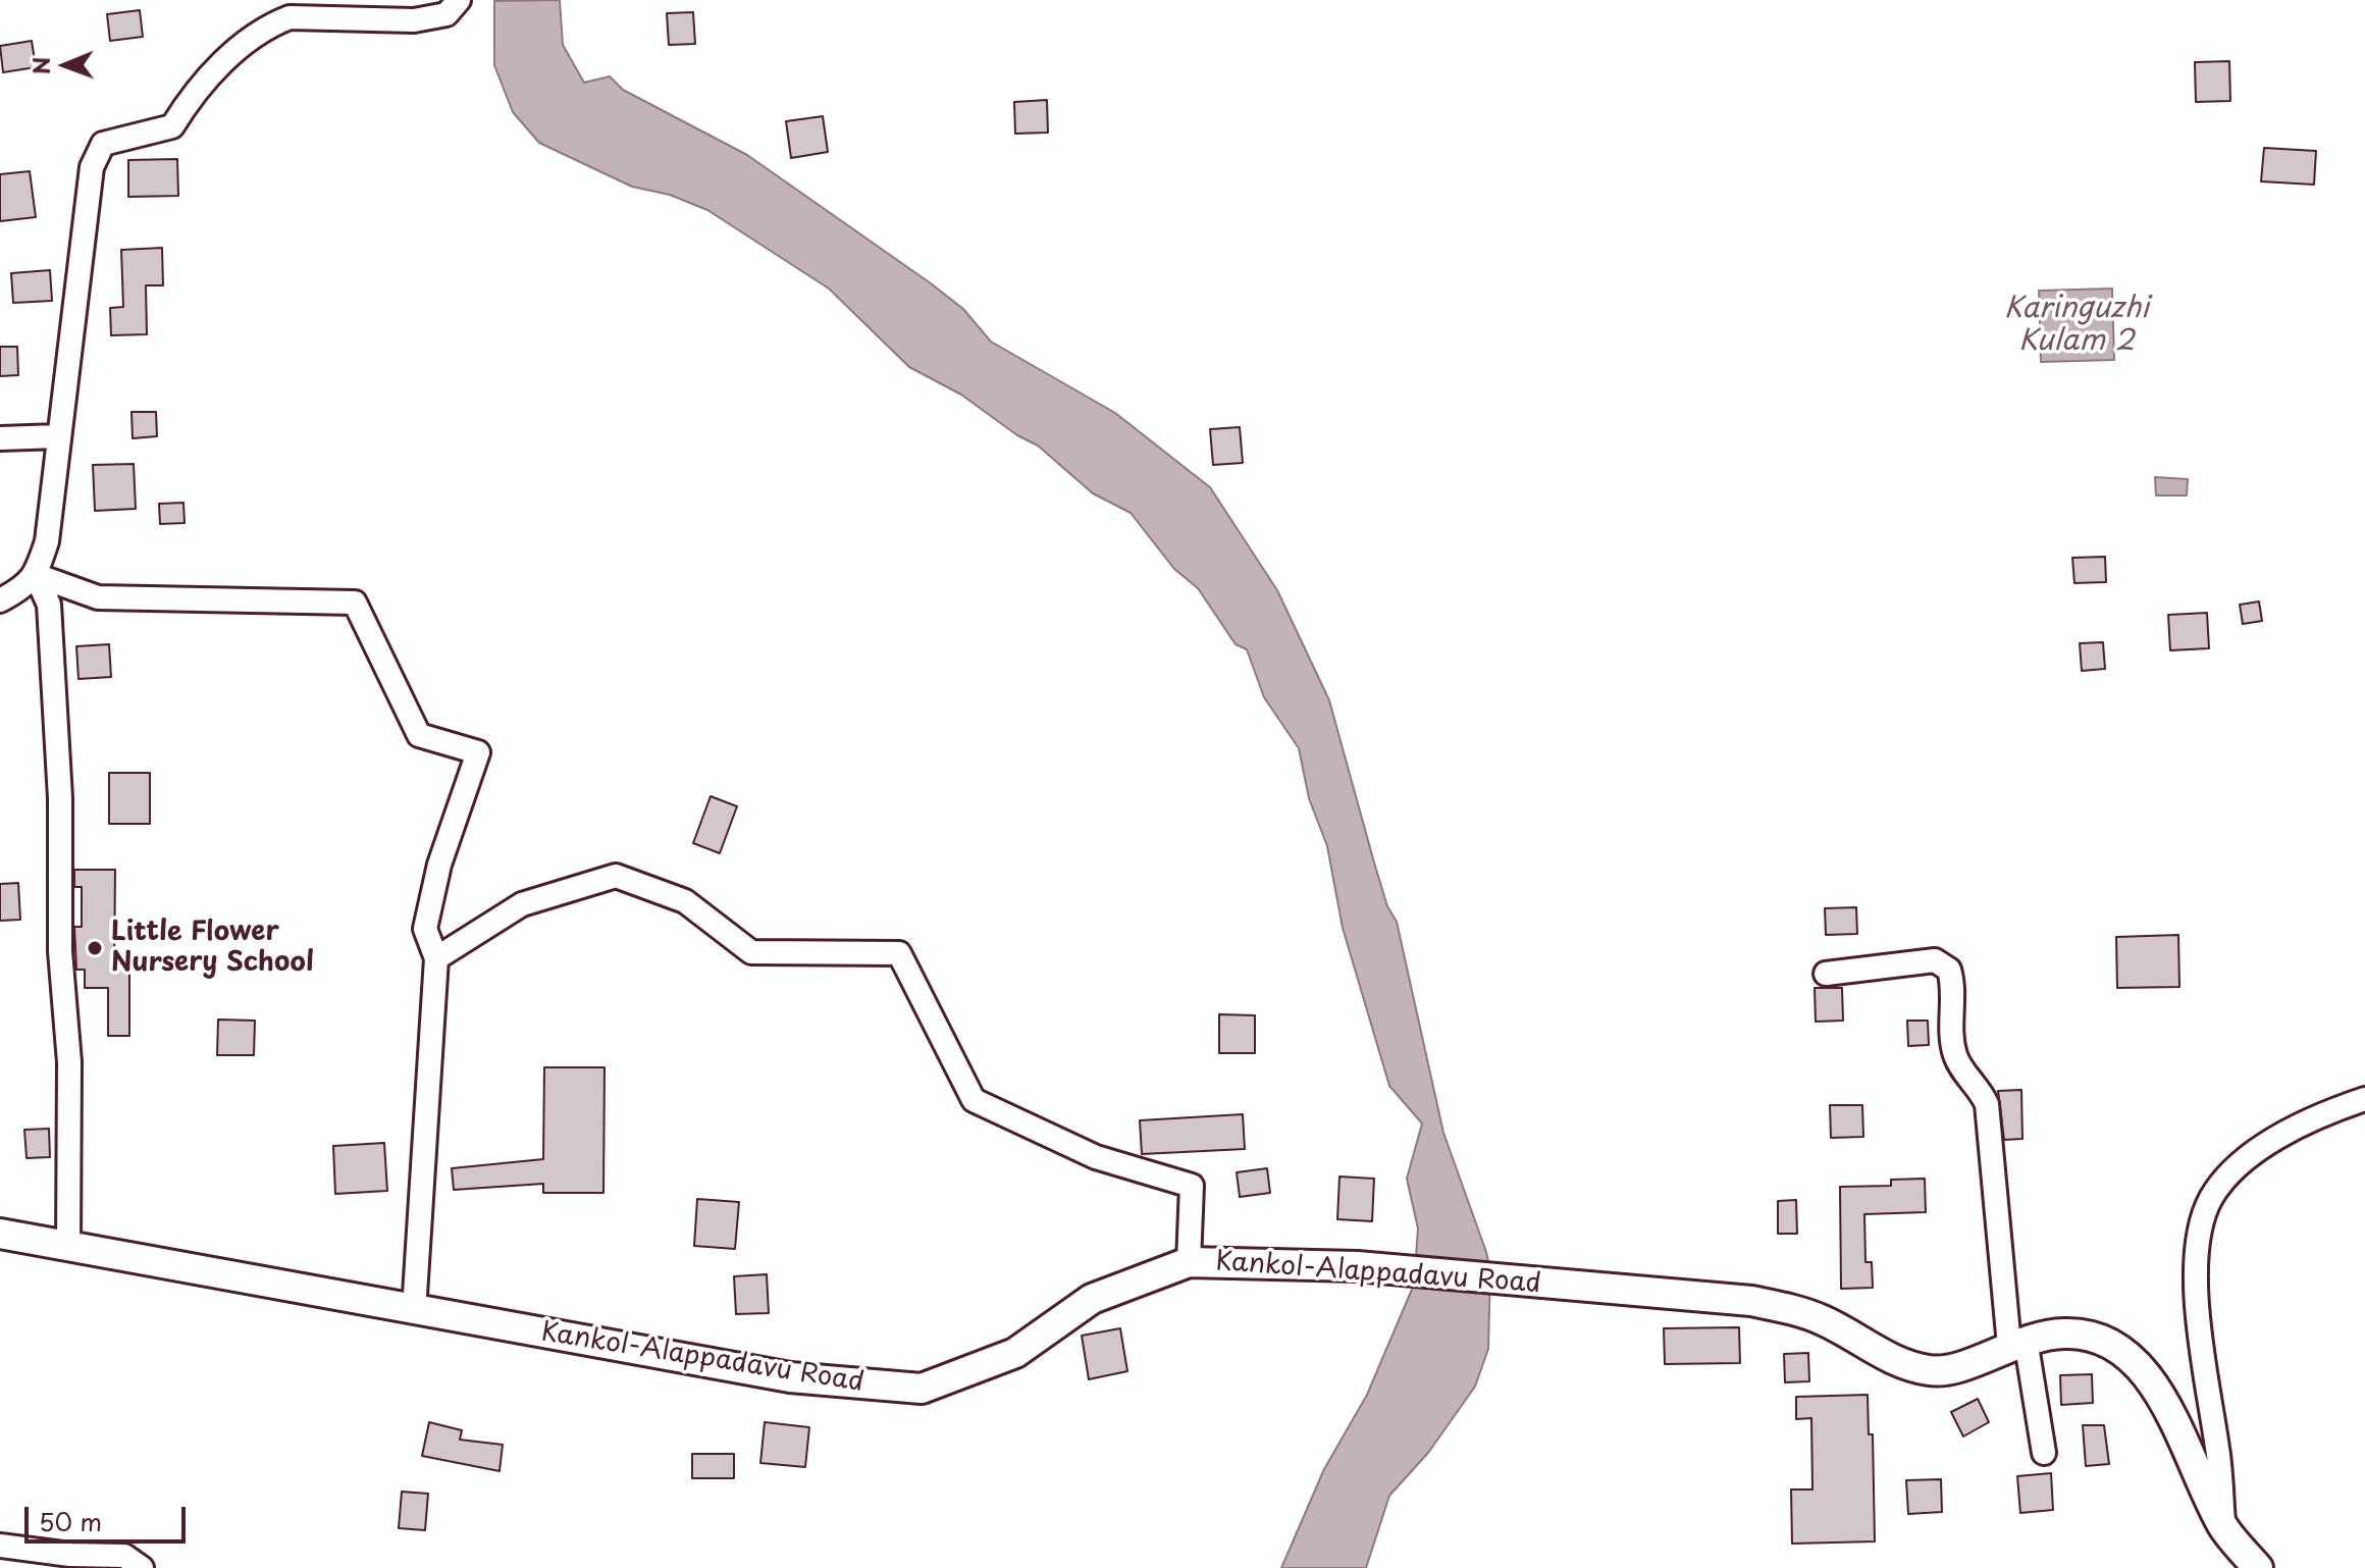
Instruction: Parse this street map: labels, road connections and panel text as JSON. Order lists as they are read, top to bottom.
{
  "streets": {
    "main road": ["Kankol-Alappadavu Road"]
  },
  "water": ["Karinguzhi Kulam 2"],
  "places": ["Little Flower Nursery School"],
  "scale_bar": "50 m",
  "north": "left"
}
